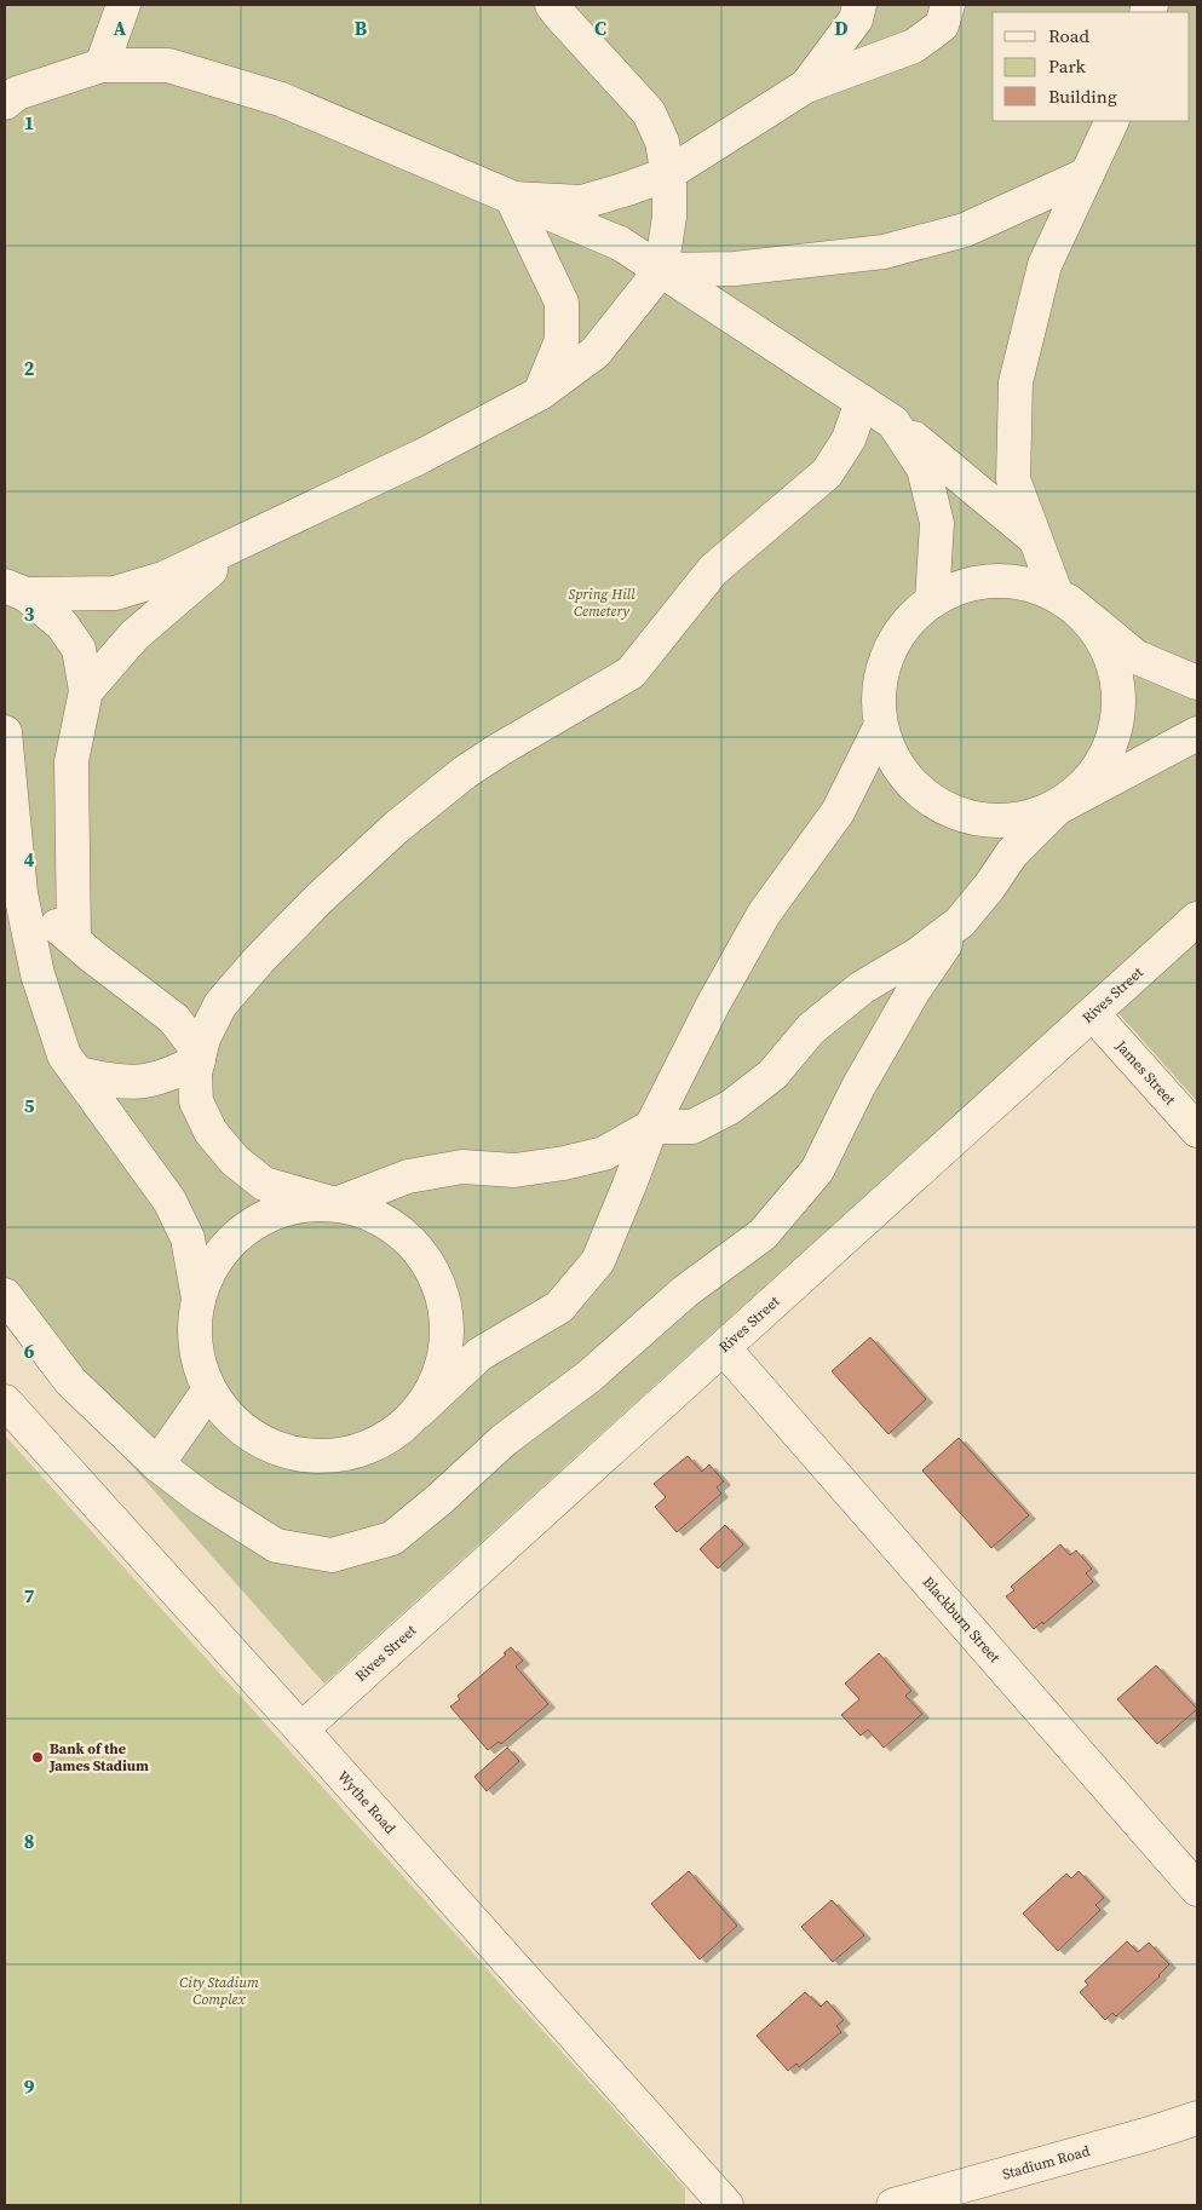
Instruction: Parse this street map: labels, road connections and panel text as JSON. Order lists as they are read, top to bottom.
{
  "streets": {
    "street": [
      "Rives Street",
      "James Street",
      "Blackburn Street",
      "Wythe Road",
      "Stadium Road"
    ]
  },
  "crossings": [
    ["Rives Street", "James Street"],
    ["Rives Street", "Blackburn Street"],
    ["Rives Street", "Wythe Road"]
  ],
  "parks": ["Spring Hill Cemetery", "City Stadium Complex"],
  "places": ["Bank of the James Stadium"],
  "legend": ["Road", "Park", "Building"],
  "grid": {
    "columns": [
      "A",
      "B",
      "C",
      "D"
    ],
    "rows": [
      "1",
      "2",
      "3",
      "4",
      "5",
      "6",
      "7",
      "8",
      "9"
    ]
  }
}
